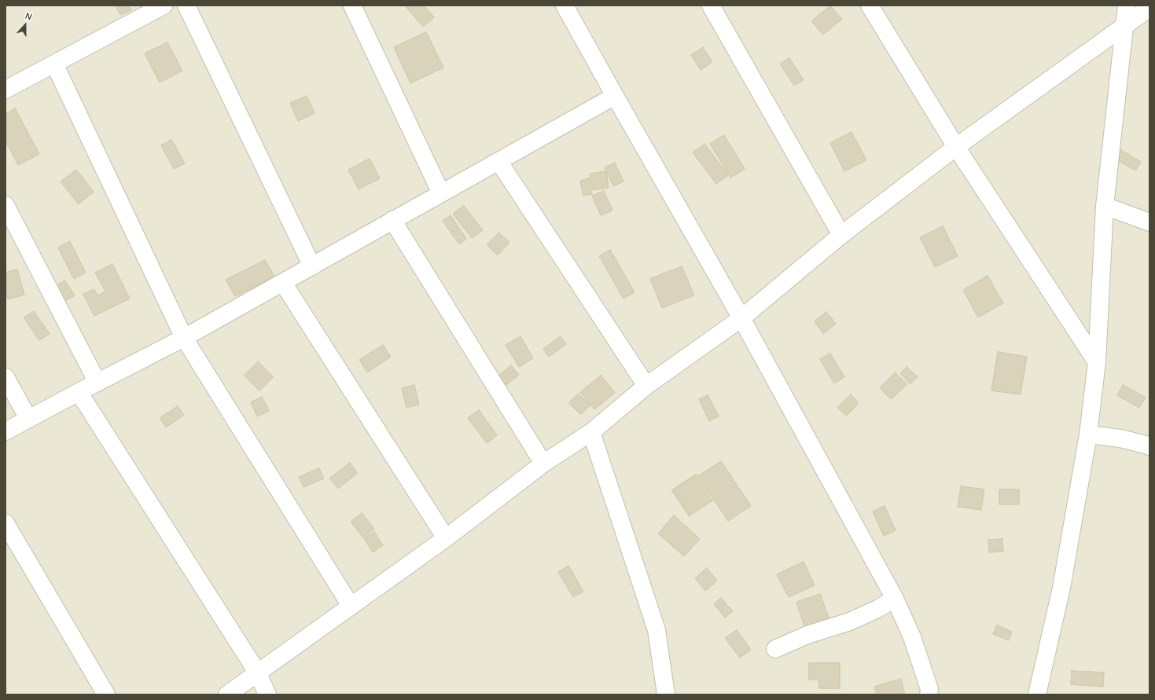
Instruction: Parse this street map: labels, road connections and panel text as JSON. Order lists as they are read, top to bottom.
{
  "north": "top"
}
